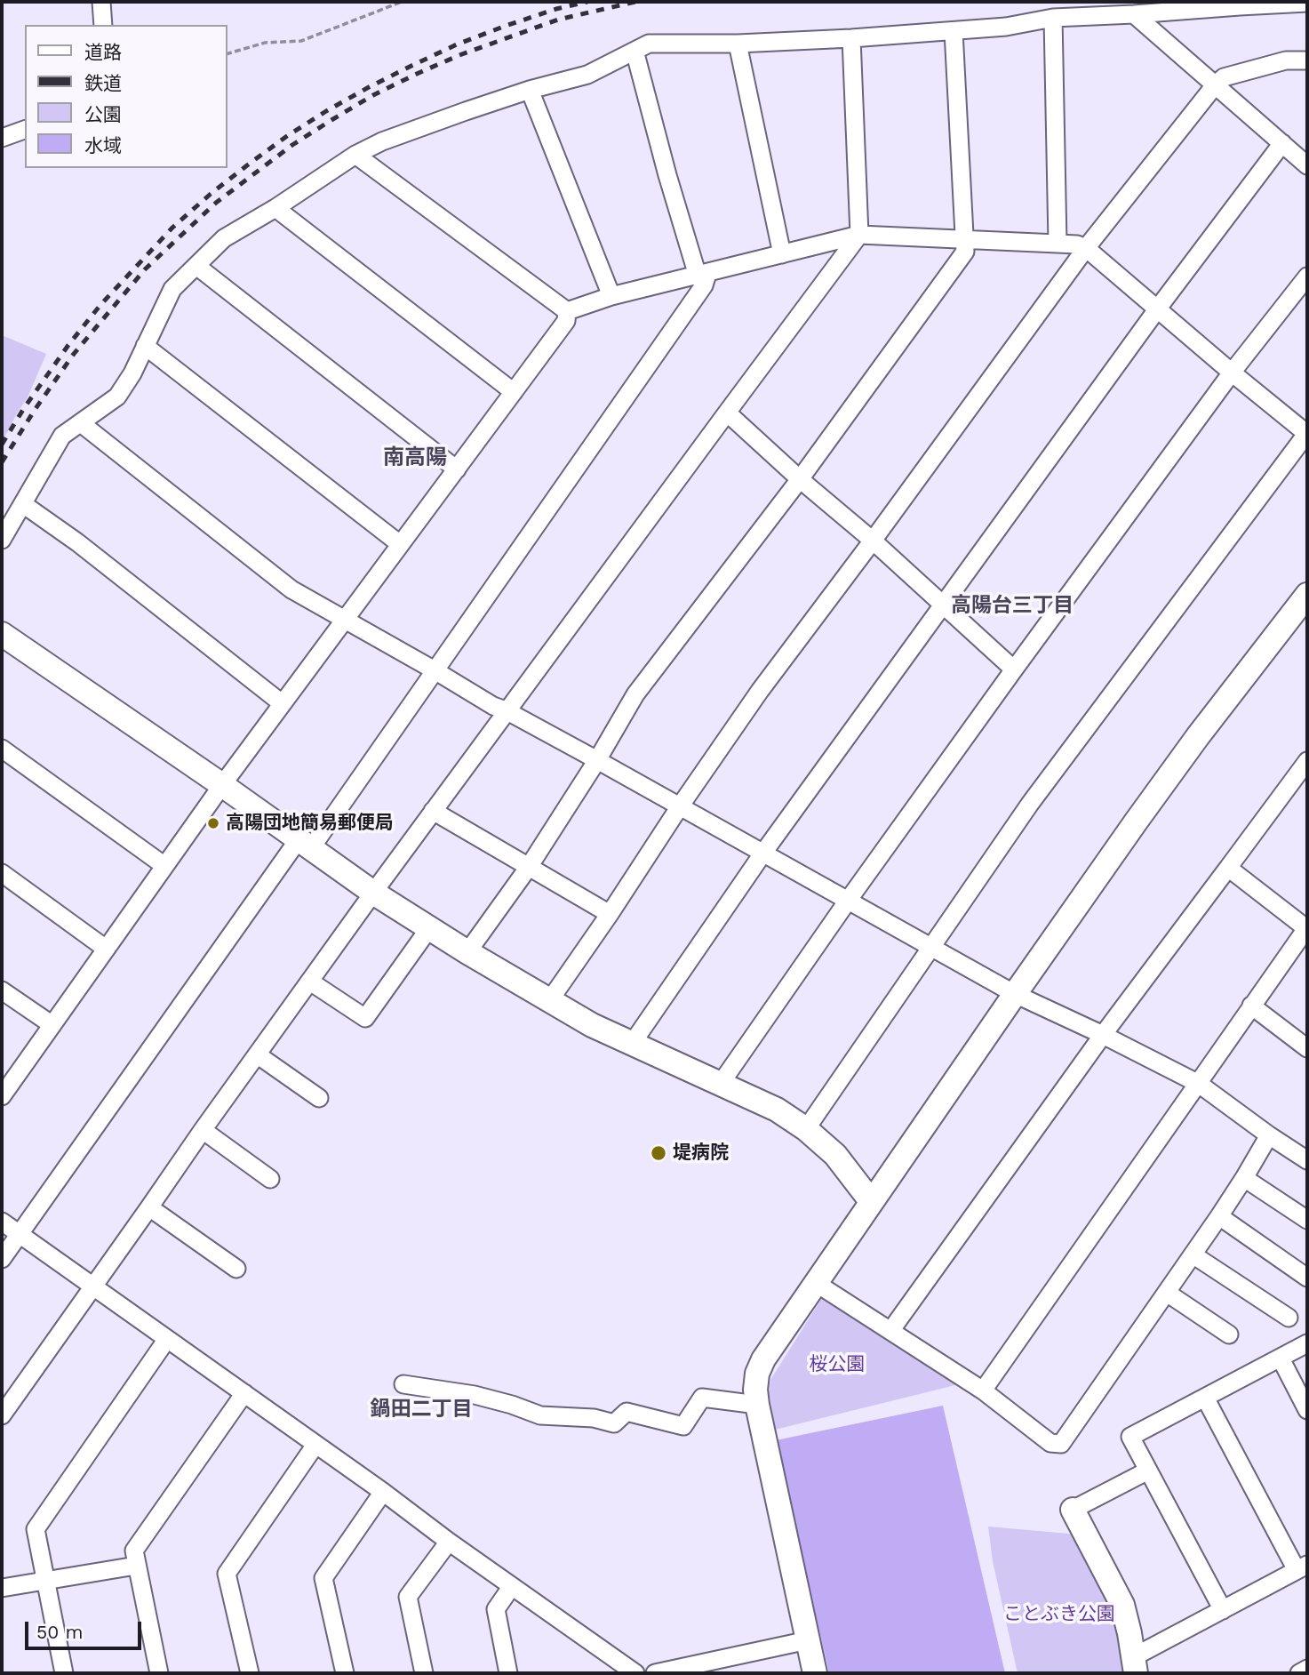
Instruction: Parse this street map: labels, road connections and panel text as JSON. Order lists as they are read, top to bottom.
{
  "districts": ["南高陽", "高陽台三丁目", "鍋田二丁目"],
  "parks": ["桜公園", "ことぶき公園"],
  "places": ["高陽団地簡易郵便局", "堤病院"],
  "legend": [
    "道路",
    "鉄道",
    "公園",
    "水域"
  ],
  "scale_bar": "50 m"
}
